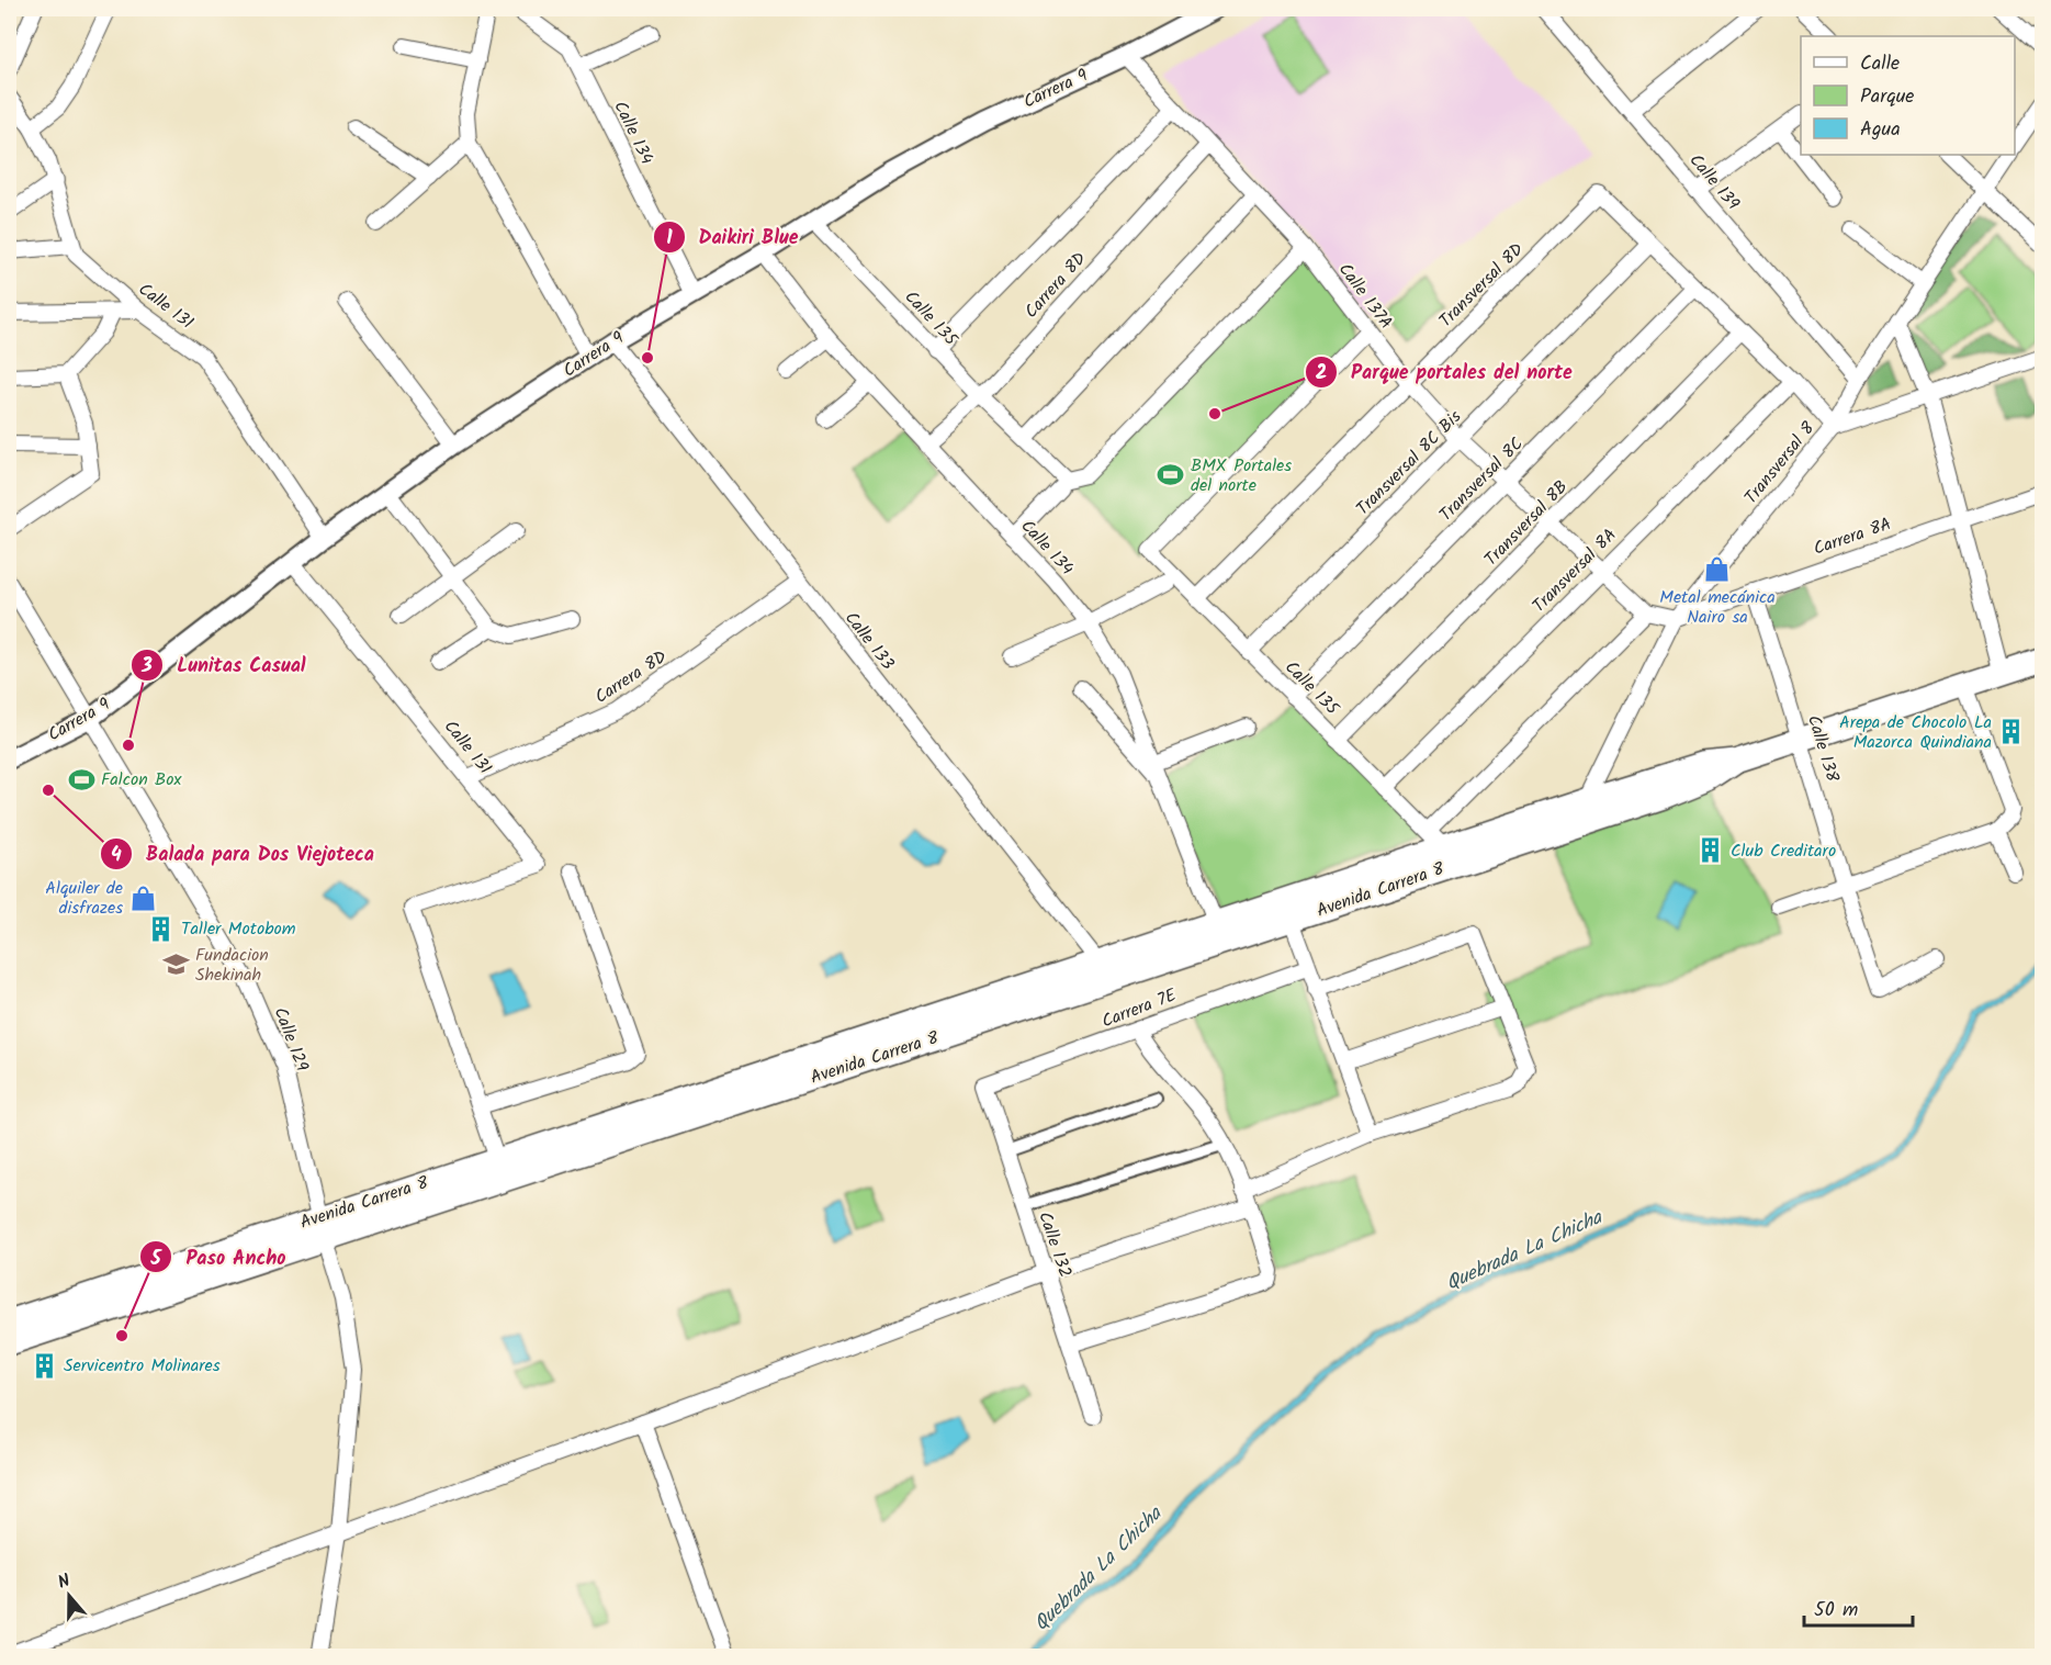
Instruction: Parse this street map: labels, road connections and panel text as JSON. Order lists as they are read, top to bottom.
{
  "streets": {
    "main road": ["Avenida Carrera 8"],
    "street": [
      "Carrera 9",
      "Calle 134",
      "Calle 139",
      "Carrera 8D",
      "Transversal 8D",
      "Calle 137A",
      "Calle 131",
      "Calle 135",
      "Transversal 8C Bis",
      "Transversal 8",
      "Transversal 8C",
      "Transversal 8B",
      "Carrera 8A",
      "Transversal 8A",
      "Calle 133",
      "Calle 138",
      "Carrera 7E",
      "Calle 129",
      "Calle 132"
    ]
  },
  "crossings": [
    ["Carrera 9", "Calle 134"],
    ["Carrera 9", "Calle 137A"],
    ["Carrera 9", "Calle 131"],
    ["Carrera 9", "Calle 135"],
    ["Carrera 9", "Calle 133"],
    ["Carrera 9", "Calle 129"],
    ["Calle 134", "Carrera 8D"],
    ["Calle 134", "Avenida Carrera 8"],
    ["Calle 139", "Transversal 8"],
    ["Carrera 8D", "Calle 137A"],
    ["Carrera 8D", "Calle 131"],
    ["Carrera 8D", "Calle 135"],
    ["Carrera 8D", "Calle 133"],
    ["Transversal 8D", "Calle 137A"],
    ["Transversal 8D", "Calle 135"],
    ["Transversal 8D", "Transversal 8C Bis"],
    ["Calle 137A", "Calle 135"],
    ["Calle 137A", "Transversal 8C Bis"],
    ["Calle 137A", "Transversal 8C"],
    ["Calle 137A", "Transversal 8B"],
    ["Calle 137A", "Transversal 8A"],
    ["Calle 135", "Transversal 8C Bis"],
    ["Calle 135", "Transversal 8C"],
    ["Calle 135", "Transversal 8B"],
    ["Calle 135", "Transversal 8A"],
    ["Calle 135", "Avenida Carrera 8"],
    ["Transversal 8", "Carrera 8A"],
    ["Transversal 8", "Avenida Carrera 8"],
    ["Carrera 8A", "Calle 138"],
    ["Calle 133", "Avenida Carrera 8"],
    ["Calle 138", "Avenida Carrera 8"],
    ["Avenida Carrera 8", "Calle 129"],
    ["Carrera 7E", "Calle 132"]
  ],
  "water": ["Quebrada La Chicha"],
  "places": {
    "other": [
      "Daikiri Blue",
      "Parque portales del norte",
      "Lunitas Casual",
      "Balada para Dos Viejoteca",
      "Paso Ancho"
    ],
    "sports": ["BMX Portales del norte", "Falcon Box"],
    "shop": ["Metal mecánica Nairo sa", "Alquiler de disfrazes"],
    "building": [
      "Arepa de Chocolo La Mazorca Quindiana",
      "Club Creditaro",
      "Taller Motobom",
      "Servicentro Molinares"
    ],
    "school or university": ["Fundacion Shekinah"]
  },
  "legend": ["Calle", "Parque", "Agua"],
  "scale_bar": "50 m",
  "north": "top"
}
